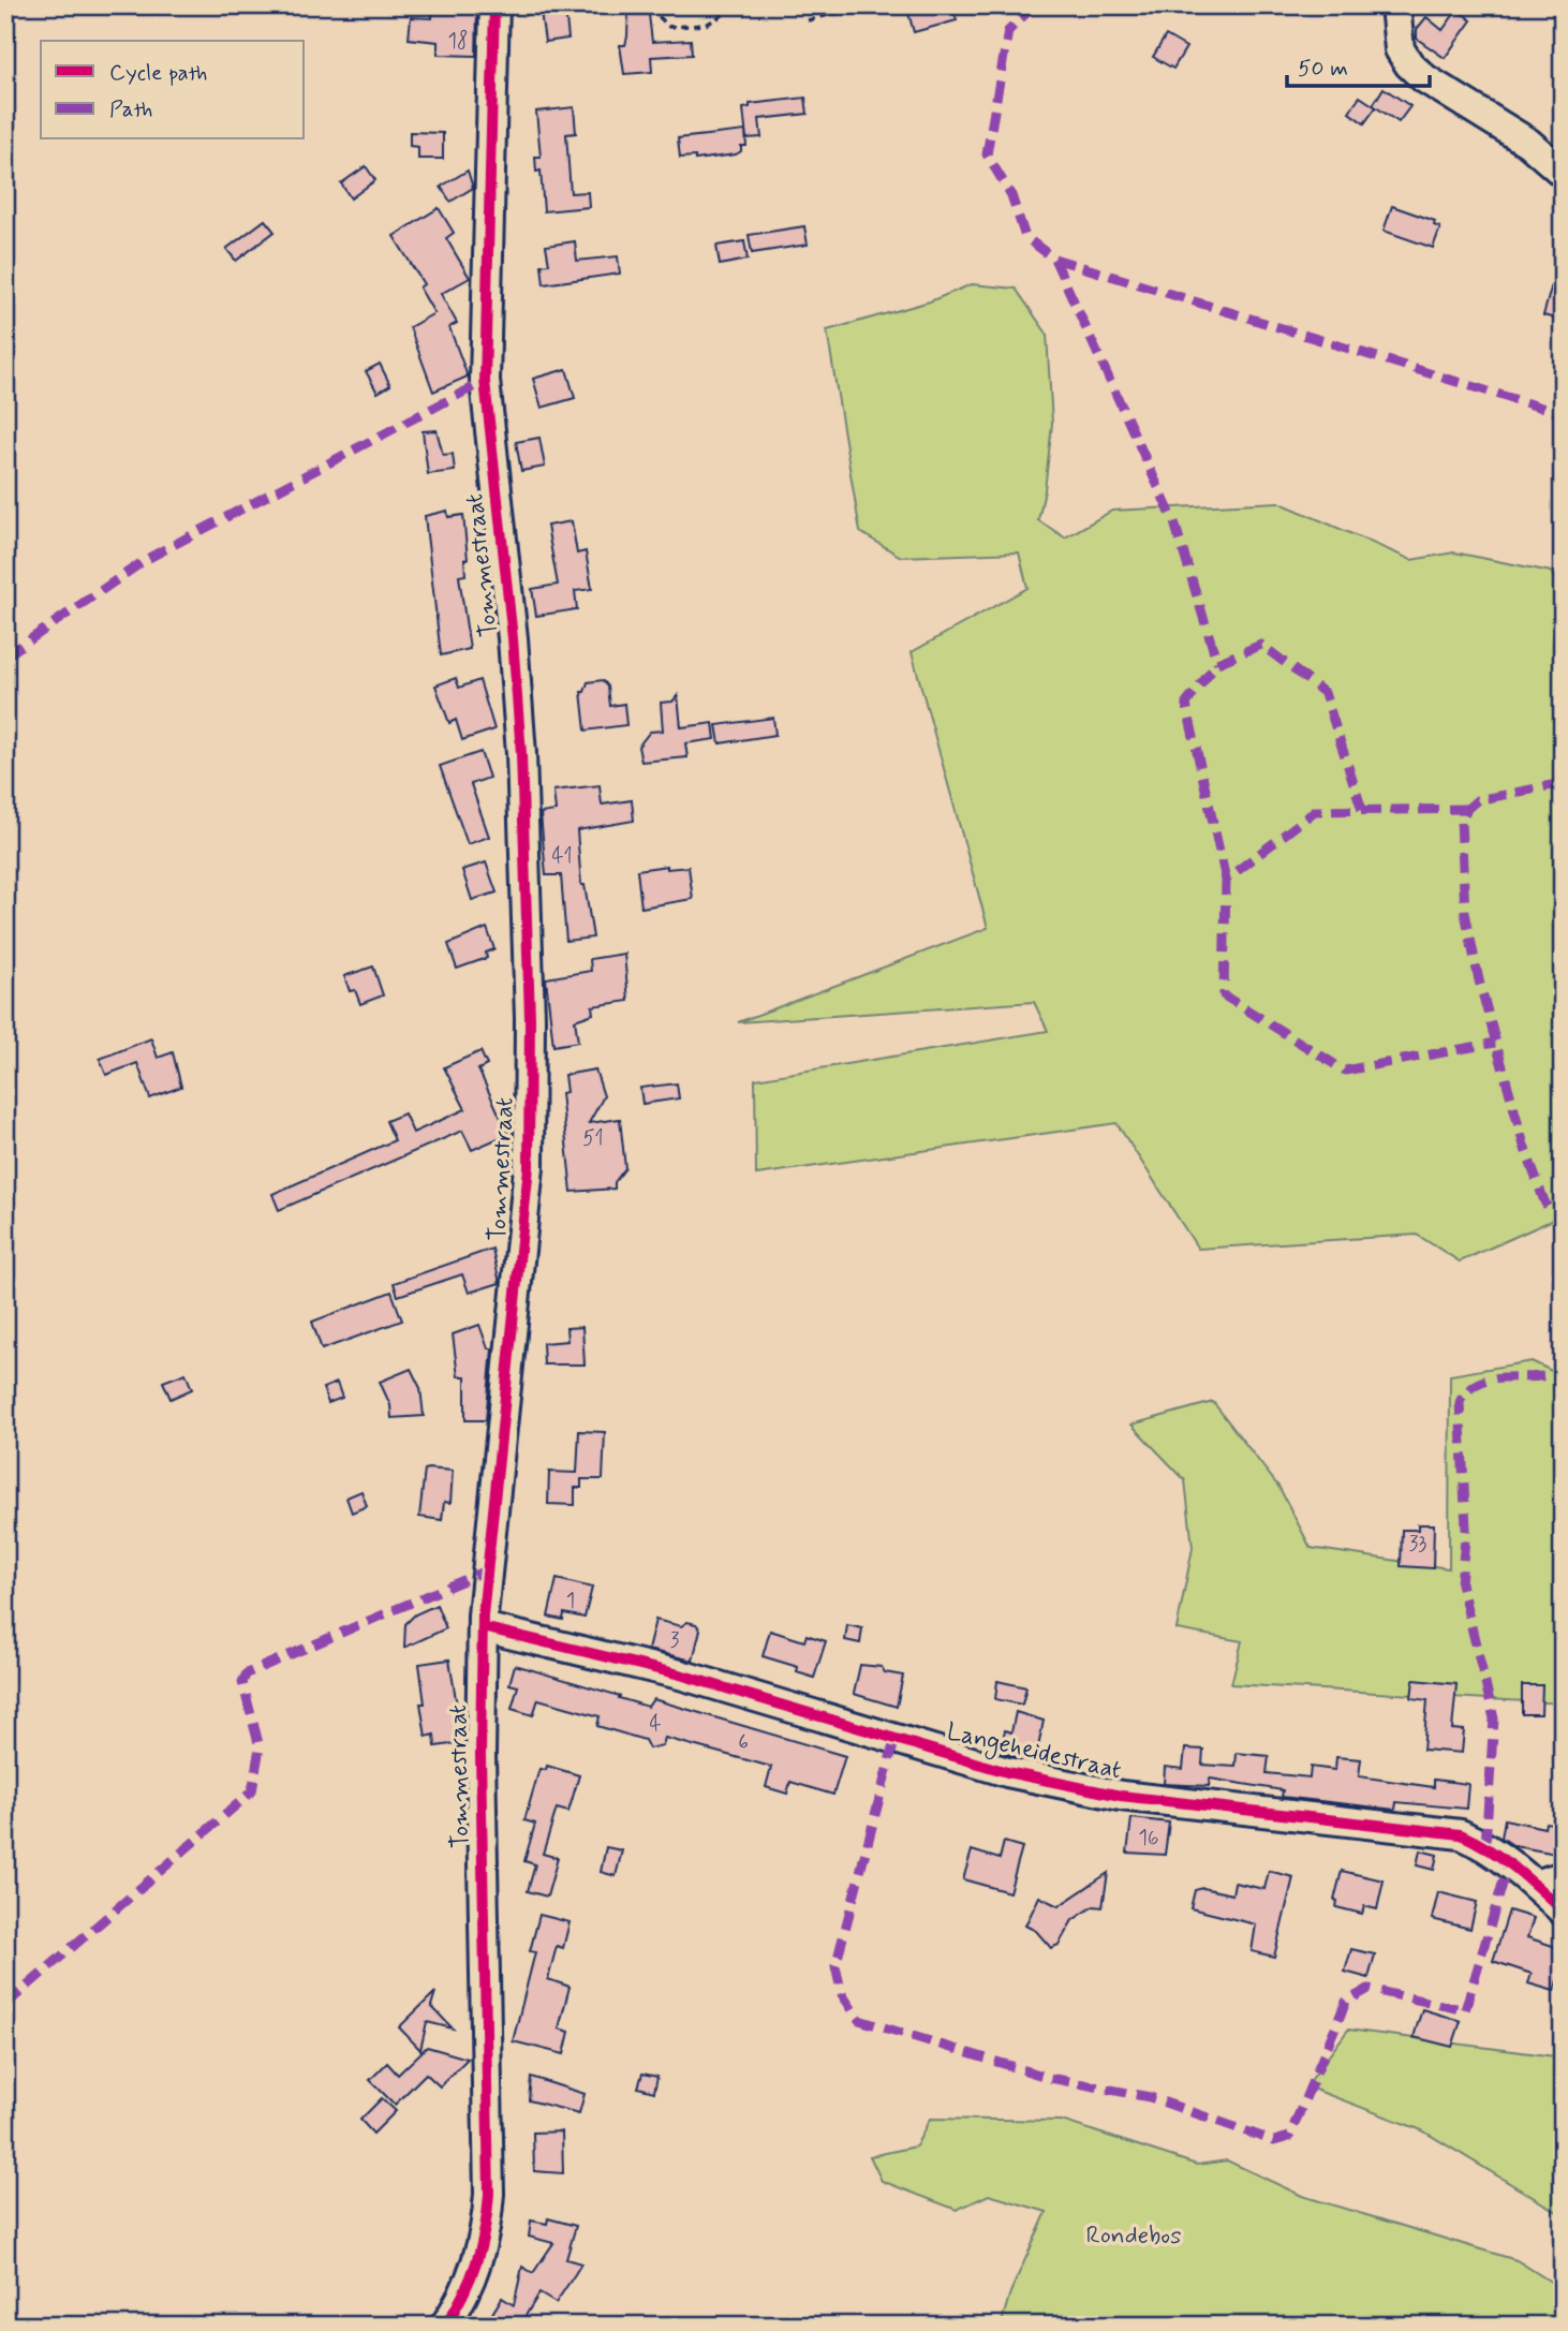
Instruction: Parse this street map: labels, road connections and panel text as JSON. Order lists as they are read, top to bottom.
{
  "streets": {
    "street": ["Tommestraat", "Langeheidestraat"]
  },
  "crossings": [
    ["Tommestraat", "Langeheidestraat"]
  ],
  "parks": ["Rondebos"],
  "house_numbers": [
    "18",
    "41",
    "51",
    "33",
    "1",
    "3",
    "4",
    "6",
    "16"
  ],
  "legend": ["Cycle path", "Path"],
  "scale_bar": "50 m"
}
